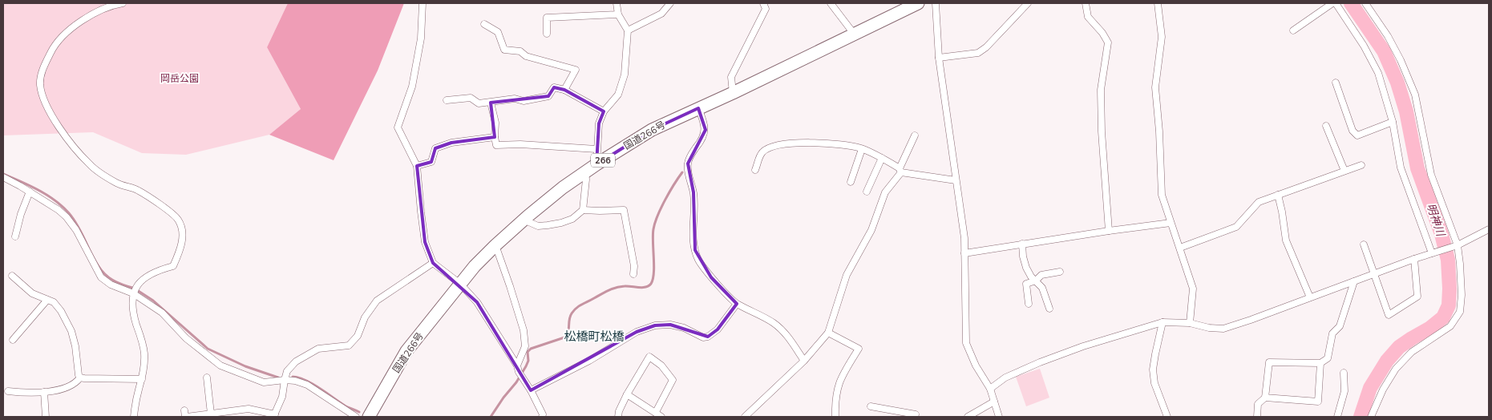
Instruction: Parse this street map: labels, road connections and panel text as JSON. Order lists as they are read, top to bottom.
{
  "streets": {
    "highway": ["国道266号", "266"]
  },
  "districts": ["松橋町松橋"],
  "water": ["明神川"],
  "parks": ["岡岳公園"]
}
